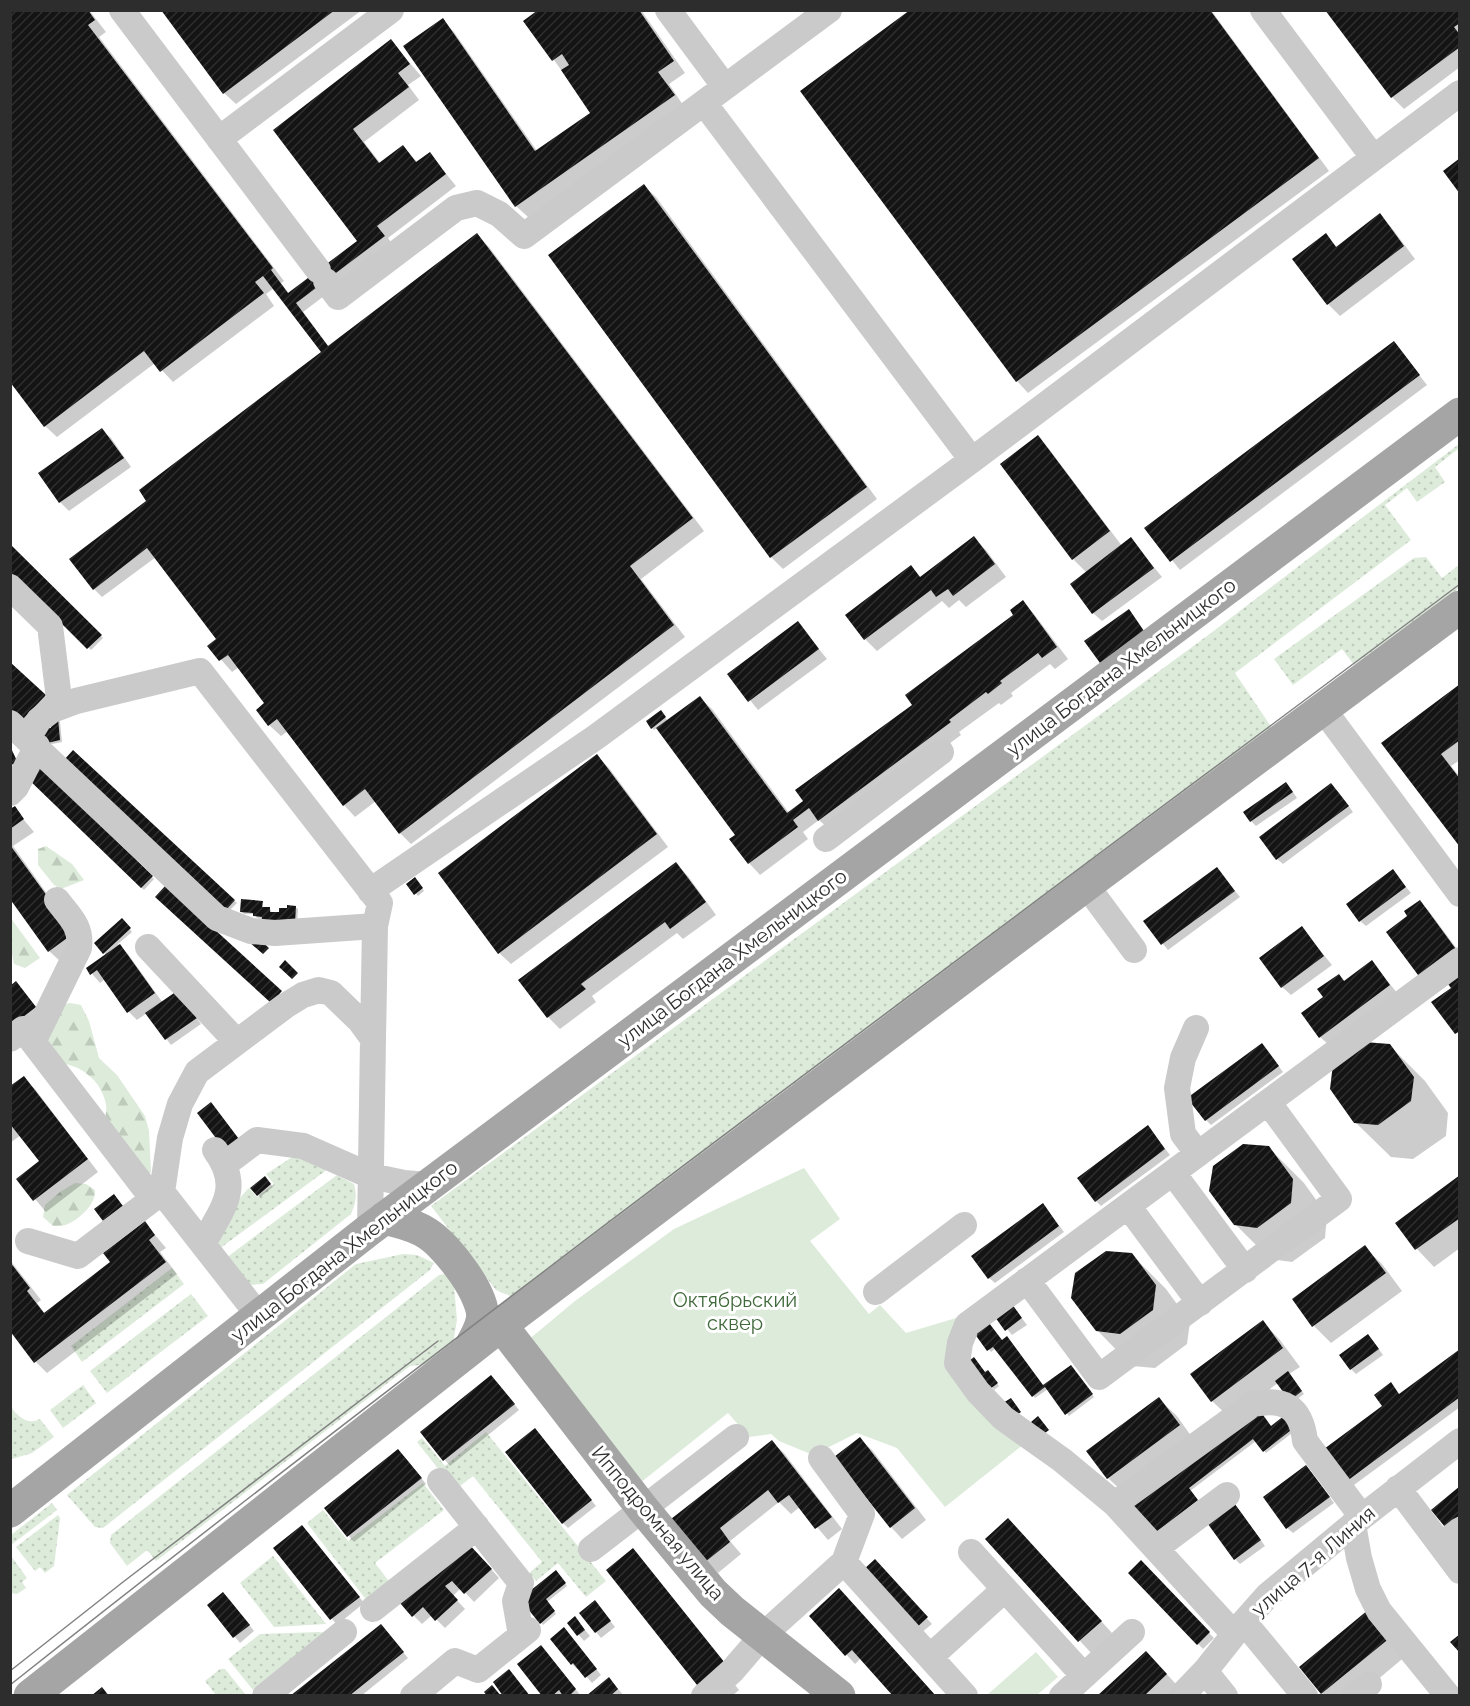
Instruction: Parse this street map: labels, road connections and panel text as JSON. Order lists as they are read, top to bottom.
{
  "streets": {
    "main road": ["улица Богдана Хмельницкого", "Ипподромная улица"],
    "street": ["улица 7-я Линия"]
  },
  "parks": ["Октябрьский сквер"]
}
